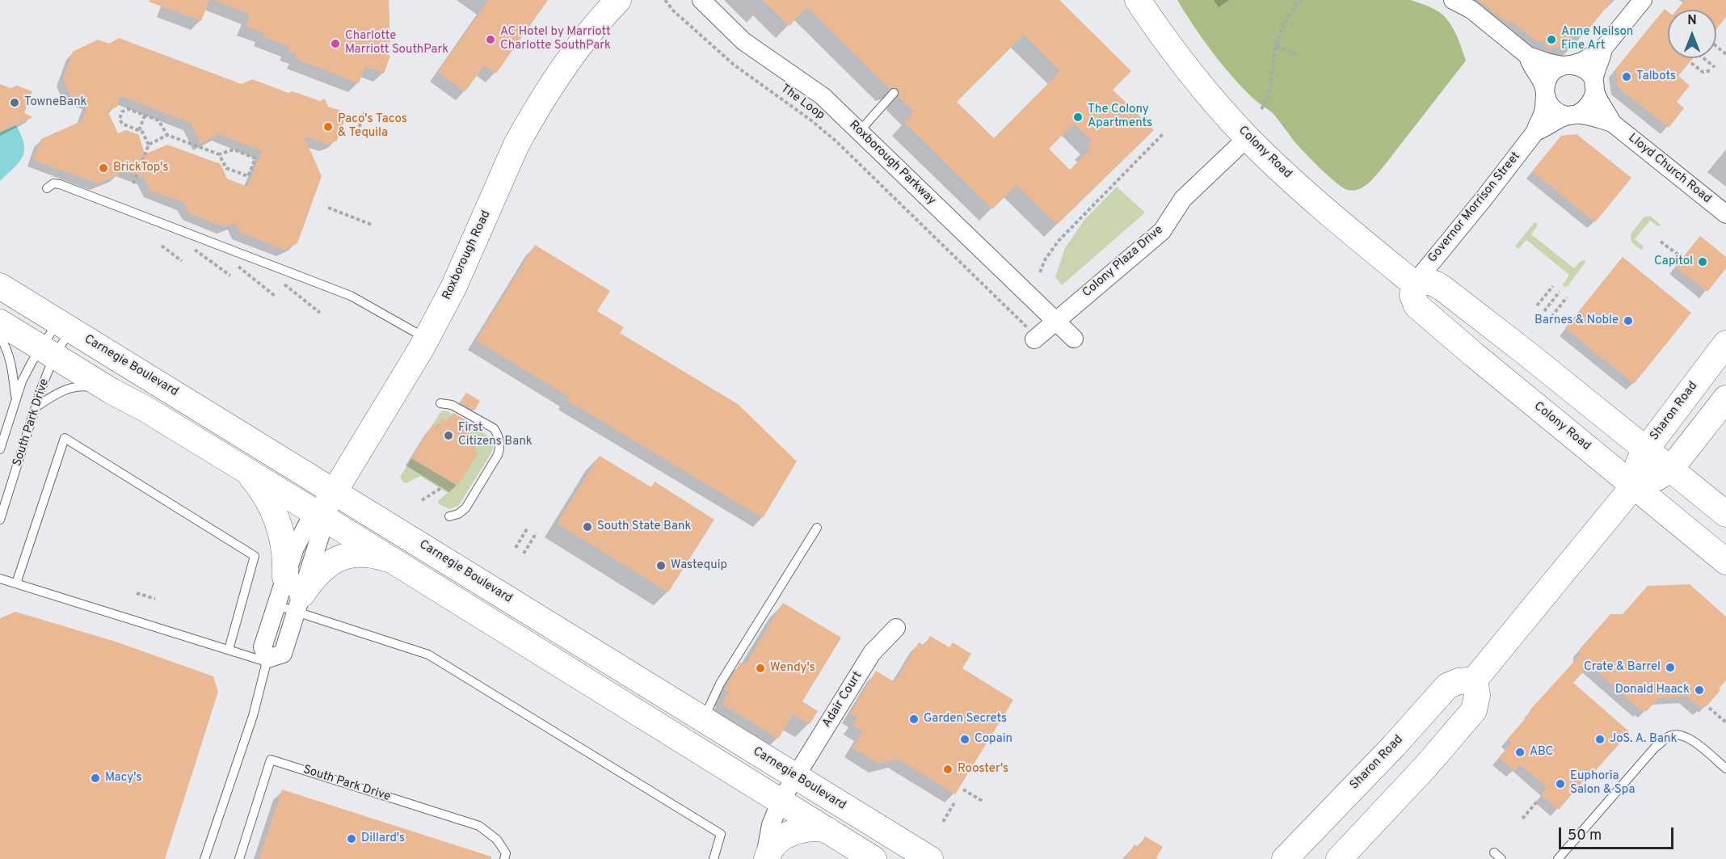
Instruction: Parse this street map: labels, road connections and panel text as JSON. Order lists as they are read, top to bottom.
{
  "streets": {
    "street": [
      "Colony Road",
      "Roxborough Parkway",
      "Lloyd Church Road",
      "Governor Morrison Street",
      "Roxborough Road",
      "Colony Plaza Drive",
      "Carnegie Boulevard",
      "Sharon Road",
      "Adair Court"
    ],
    "lane": ["South Park Drive"],
    "path": ["The Loop"]
  },
  "crossings": [
    ["The Loop", "Colony Plaza Drive"],
    ["Colony Road", "Governor Morrison Street"],
    ["Colony Road", "Colony Plaza Drive"],
    ["Colony Road", "Sharon Road"],
    ["Roxborough Parkway", "Colony Plaza Drive"],
    ["Lloyd Church Road", "Governor Morrison Street"],
    ["Roxborough Road", "Carnegie Boulevard"],
    ["Carnegie Boulevard", "South Park Drive"],
    ["Carnegie Boulevard", "Adair Court"]
  ],
  "places": [
    "AC Hotel by Marriott Charlotte SouthPark",
    "Anne Neilson Fine Art",
    "Charlotte Marriott SouthPark",
    "Talbots",
    "TowneBank",
    "The Colony Apartments",
    "Paco's Tacos & Tequila",
    "BrickTop's",
    "Capitol",
    "Barnes & Noble",
    "First Citizens Bank",
    "South State Bank",
    "Wastequip",
    "Crate & Barrel",
    "Wendy's",
    "Donald Haack",
    "Garden Secrets",
    "Copain",
    "JoS. A. Bank",
    "ABC",
    "Rooster's",
    "Macy's",
    "Euphoria Salon & Spa",
    "Dillard's"
  ],
  "scale_bar": "50 m",
  "north": "top"
}
